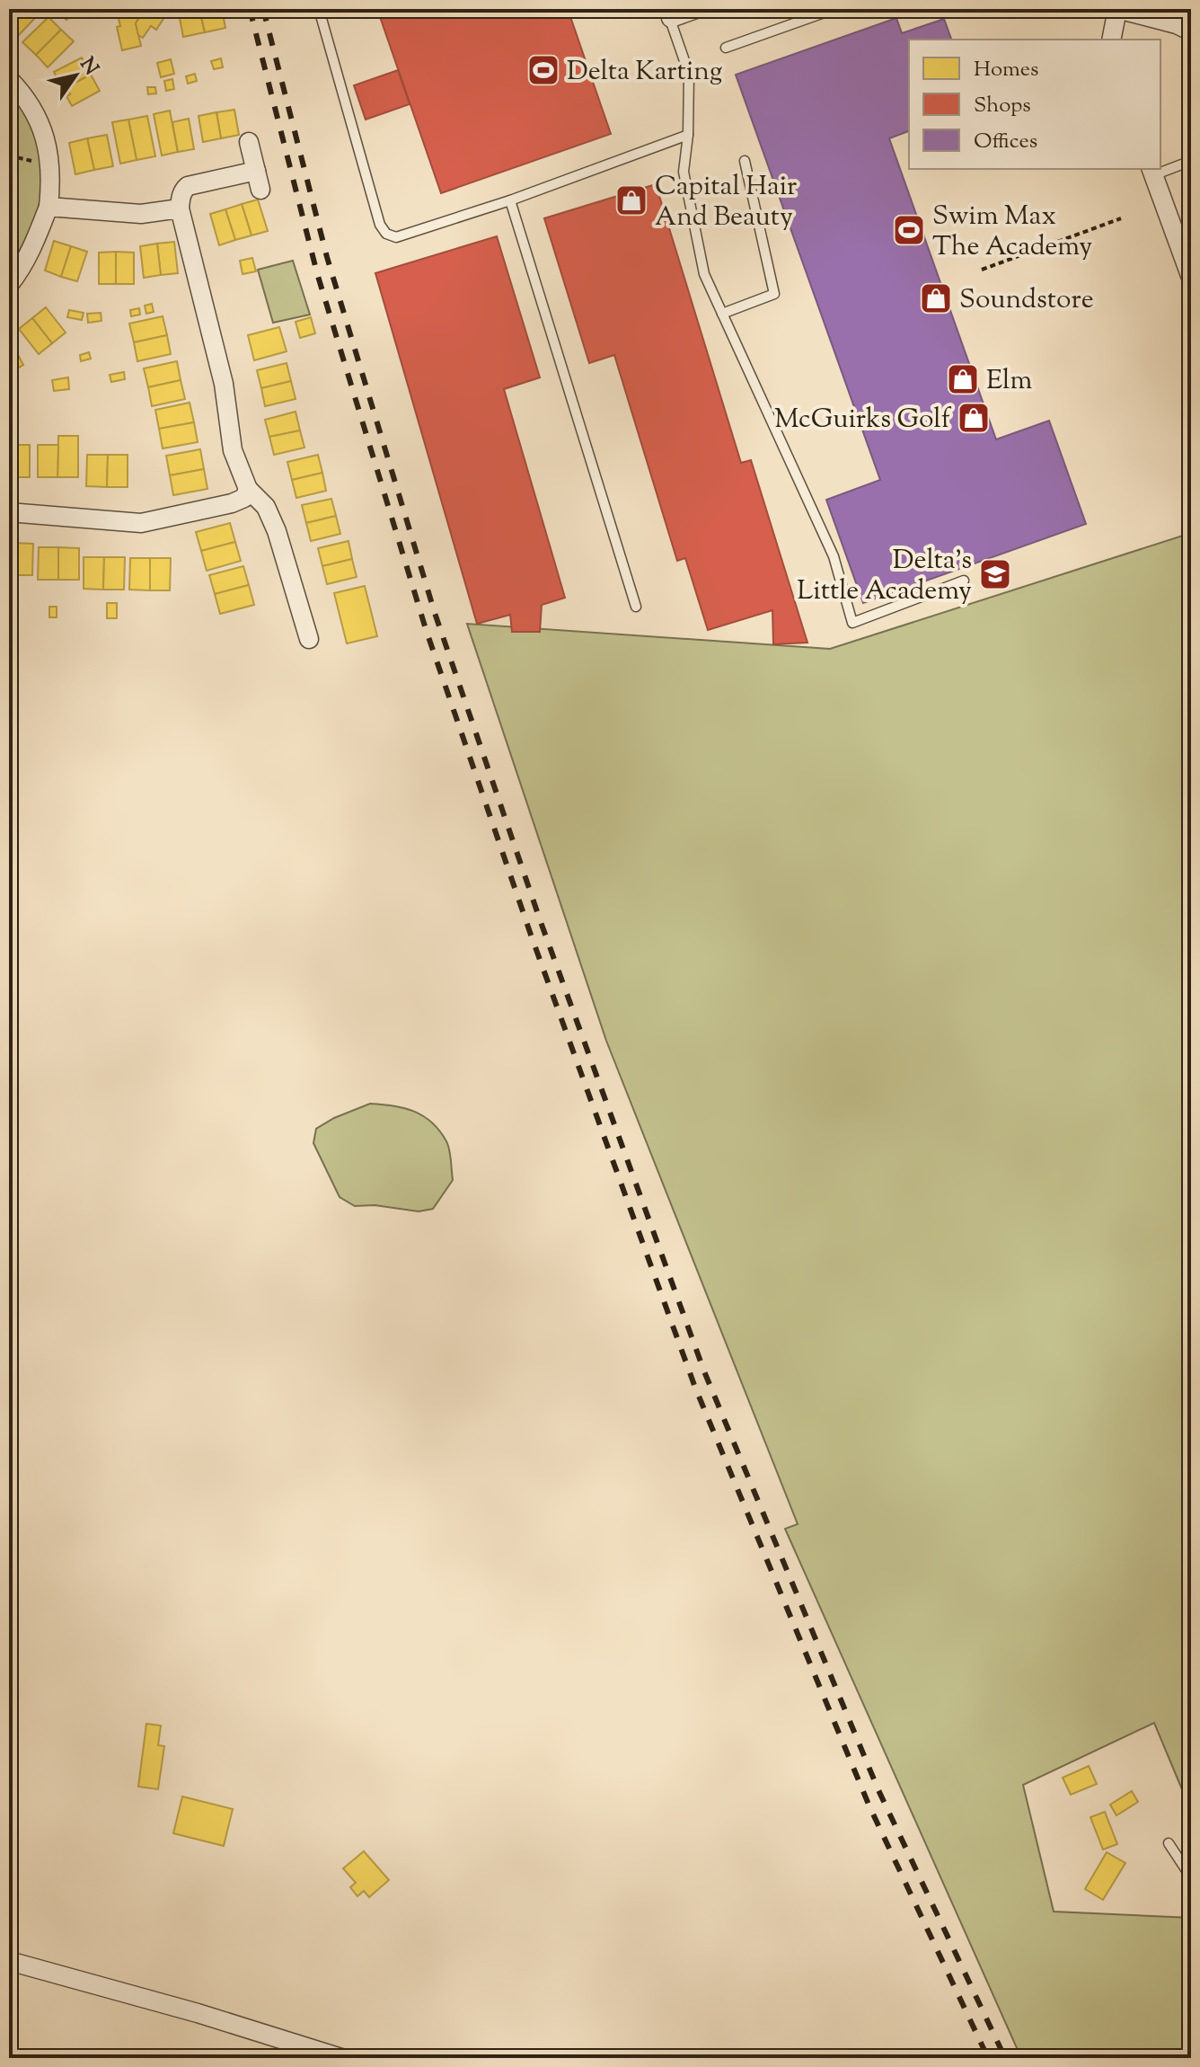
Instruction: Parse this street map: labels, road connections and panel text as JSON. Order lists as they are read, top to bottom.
{
  "places": {
    "sports": ["Delta Karting", "Swim Max The Academy"],
    "shop": [
      "Capital Hair And Beauty",
      "Soundstore",
      "Elm",
      "McGuirks Golf"
    ],
    "school or university": ["Delta's Little Academy"]
  },
  "legend": ["Homes", "Shops", "Offices"],
  "north": "top right"
}
